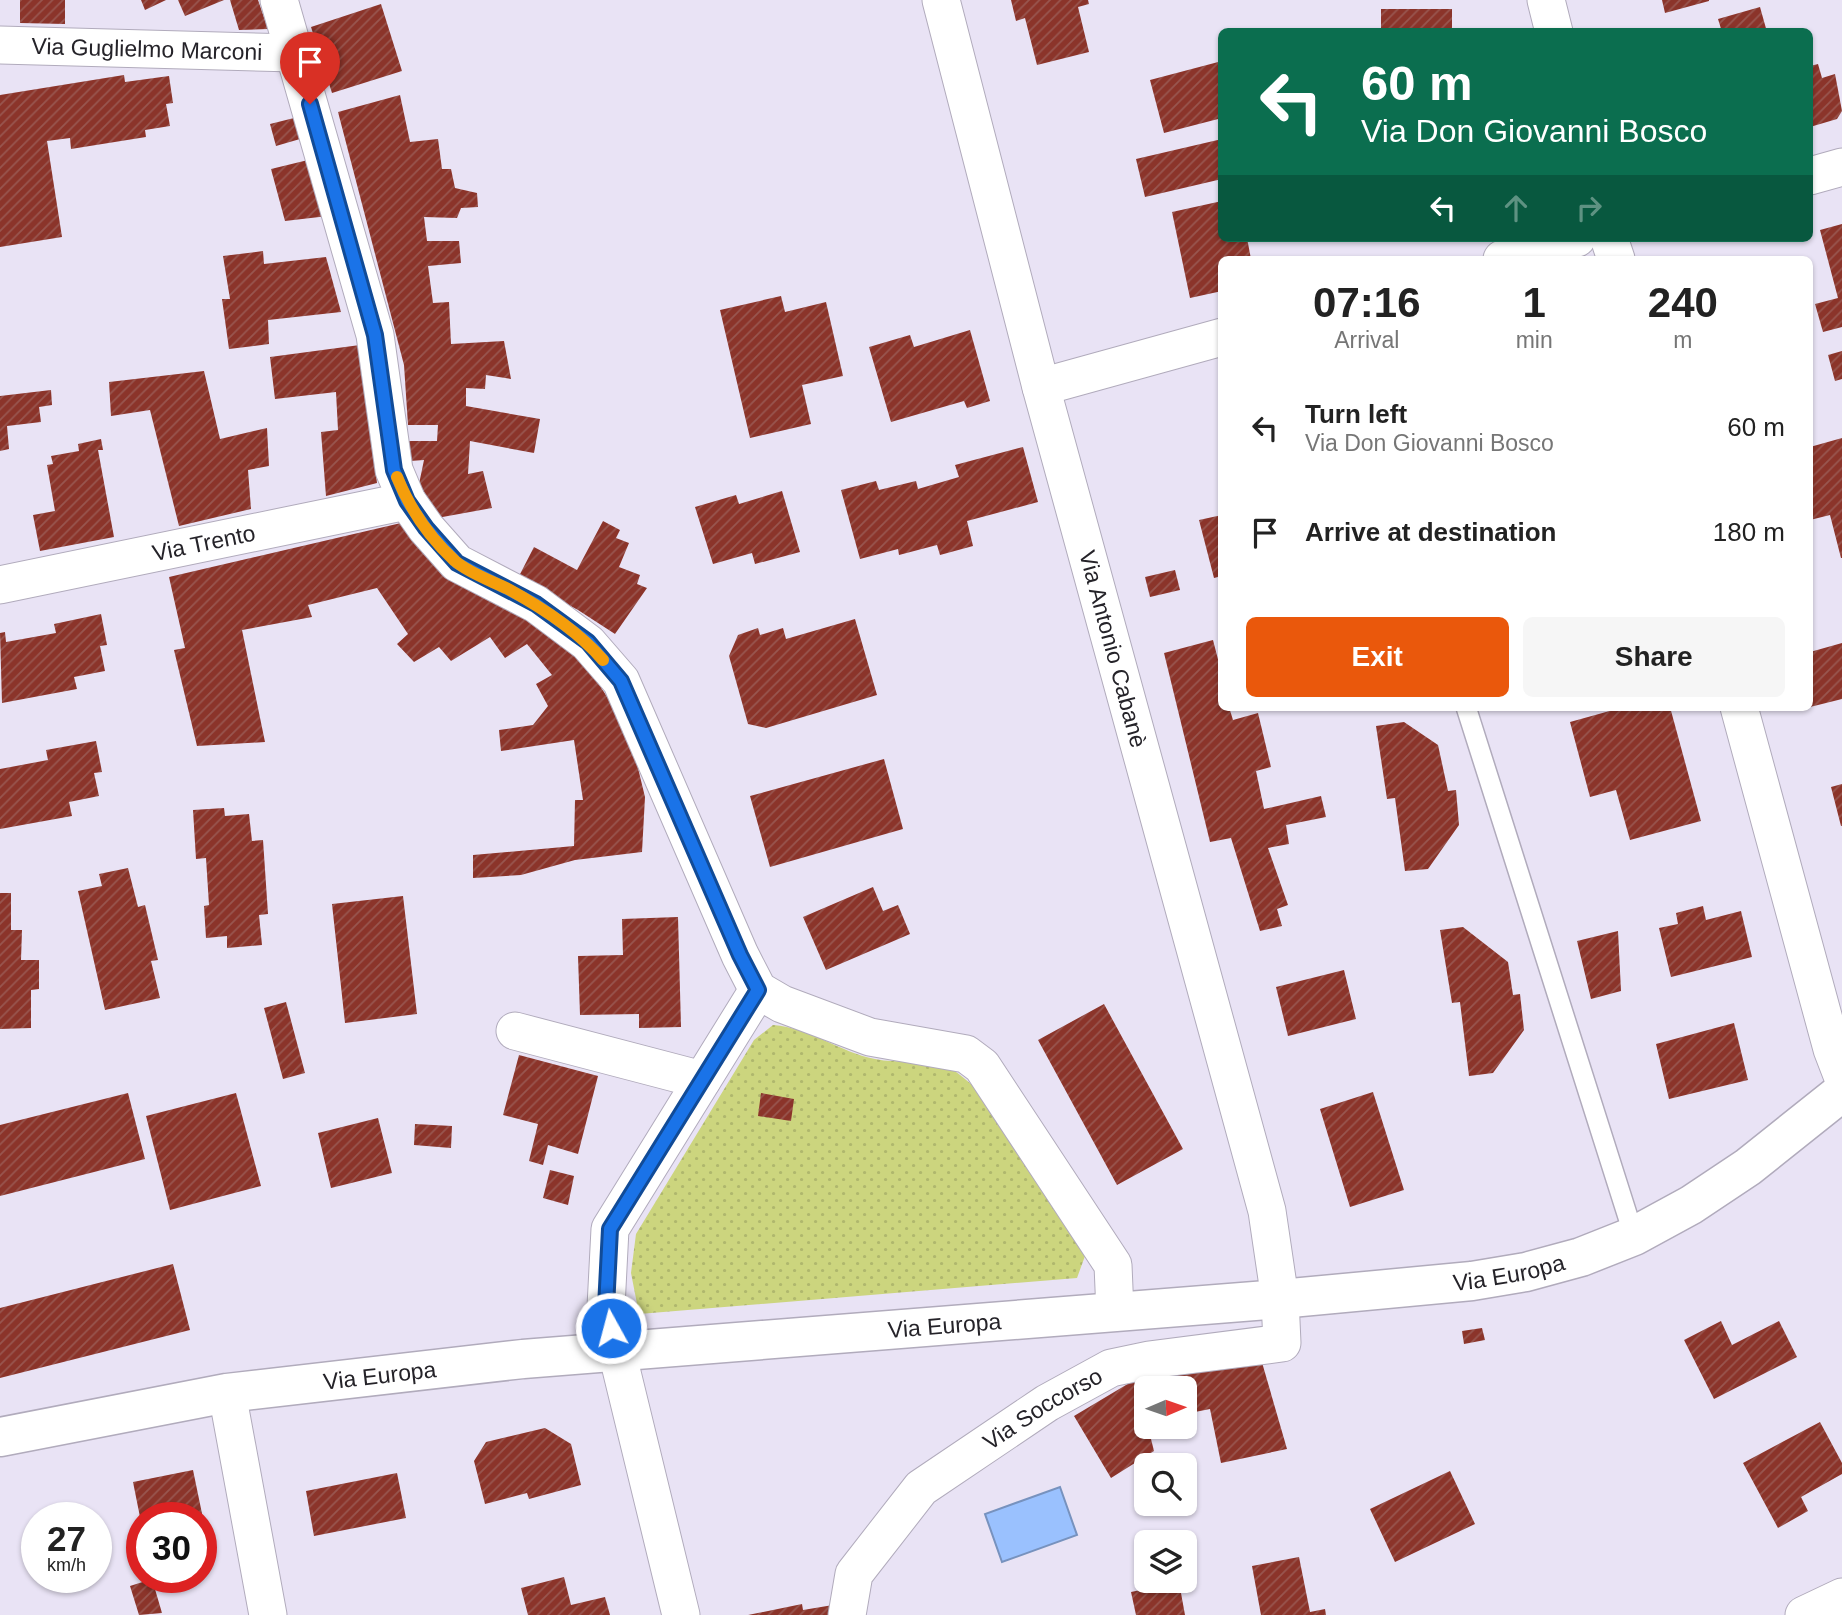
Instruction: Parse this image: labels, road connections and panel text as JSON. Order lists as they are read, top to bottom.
{
  "streets": {
    "street": [
      "Via Guglielmo Marconi",
      "Via Trento",
      "Via Antonio Cabanè",
      "Via Europa",
      "Via Soccorso"
    ]
  },
  "crossings": [
    ["Via Antonio Cabanè", "Via Europa"],
    ["Via Antonio Cabanè", "Via Soccorso"],
    ["Via Europa", "Via Soccorso"]
  ],
  "north": "right",
  "page": {
    "turn": ["60 m", "Via Don Giovanni Bosco"],
    "eta": [
      "07:16",
      "Arrival",
      "1",
      "min",
      "240",
      "m"
    ],
    "list": [
      {
        "name": "Turn left",
        "note": "Via Don Giovanni Bosco",
        "value": "60 m"
      },
      {
        "name": "Arrive at destination",
        "value": "180 m"
      }
    ],
    "buttons": ["Exit", "Share"],
    "speed": "27 km/h",
    "limit": "30"
  }
}
